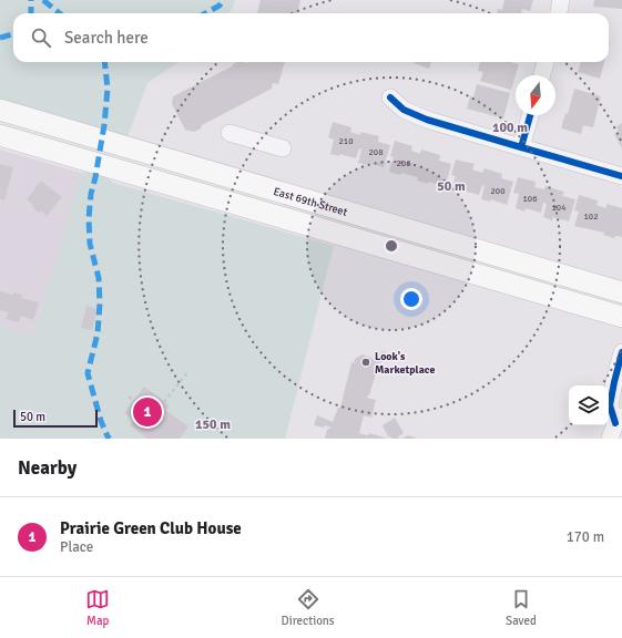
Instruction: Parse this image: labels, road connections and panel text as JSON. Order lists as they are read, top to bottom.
{
  "streets": {
    "main road": ["East 69th Street"]
  },
  "places": ["Look's Marketplace"],
  "house_numbers": [
    "210",
    "208",
    "206",
    "200",
    "106",
    "104",
    "102"
  ],
  "scale_bar": "50 m",
  "north": "bottom",
  "page": {
    "search": "Search here",
    "pins": "1",
    "scale": "50 m",
    "heading": "Nearby",
    "list": [
      {
        "mark": "1",
        "name": "Prairie Green Club House",
        "note": "Place",
        "value": "170 m"
      }
    ],
    "nav": ["Map", "Directions", "Saved"]
  },
  "rings": ["100 m", "50 m", "150 m"]
}
